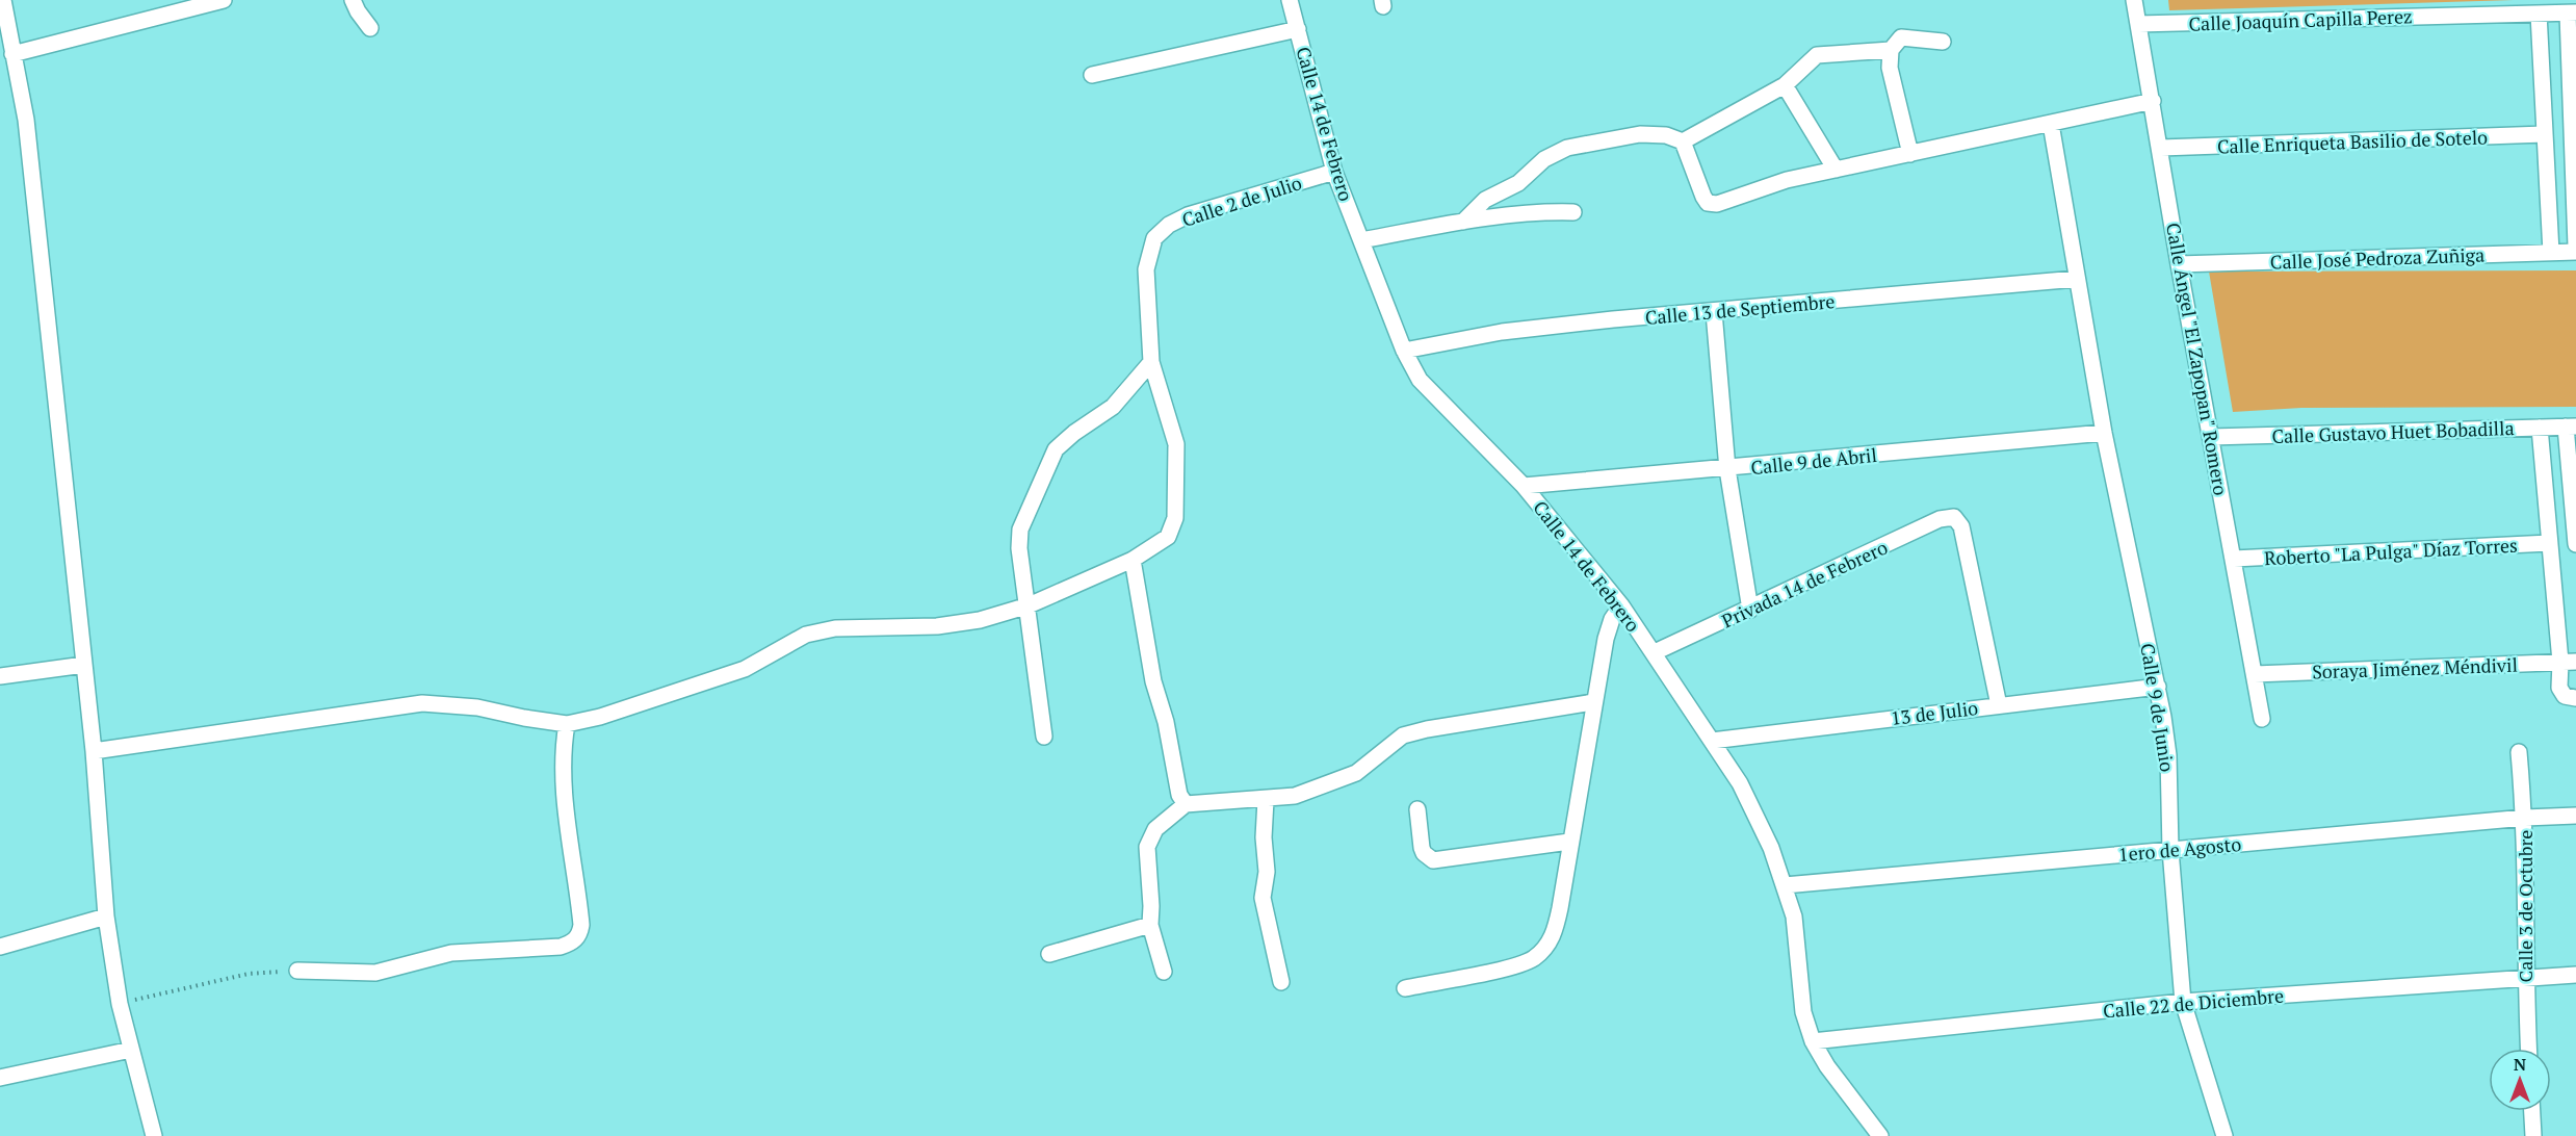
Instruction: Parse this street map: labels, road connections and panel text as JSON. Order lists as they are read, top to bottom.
{
  "streets": {
    "street": [
      "Calle Joaquín Capilla Perez",
      "Calle 14 de Febrero",
      "Calle Enriqueta Basilio de Sotelo",
      "Calle 2 de Julio",
      "Calle José Pedroza Zuñiga",
      "Calle 13 de Septiembre",
      "Calle Ángel \"El Zapopan\" Romero",
      "Calle Gustavo Huet Bobadilla",
      "Calle 9 de Abril",
      "Roberto \"La Pulga\" Díaz Torres",
      "Privada 14 de Febrero",
      "Soraya Jiménez Méndivil",
      "Calle 9 de Junio",
      "13 de Julio",
      "1ero de Agosto",
      "Calle 3 de Octubre",
      "Calle 22 de Diciembre"
    ]
  },
  "crossings": [
    ["Calle Joaquín Capilla Perez", "Calle Ángel \"El Zapopan\" Romero"],
    ["Calle 14 de Febrero", "Calle 2 de Julio"],
    ["Calle 14 de Febrero", "Calle 13 de Septiembre"],
    ["Calle 14 de Febrero", "Calle 9 de Abril"],
    ["Calle 14 de Febrero", "Privada 14 de Febrero"],
    ["Calle 14 de Febrero", "13 de Julio"],
    ["Calle 14 de Febrero", "1ero de Agosto"],
    ["Calle 14 de Febrero", "Calle 22 de Diciembre"],
    ["Calle Enriqueta Basilio de Sotelo", "Calle Ángel \"El Zapopan\" Romero"],
    ["Calle José Pedroza Zuñiga", "Calle Ángel \"El Zapopan\" Romero"],
    ["Calle 13 de Septiembre", "Calle 9 de Junio"],
    ["Calle Ángel \"El Zapopan\" Romero", "Calle Gustavo Huet Bobadilla"],
    ["Calle Ángel \"El Zapopan\" Romero", "Roberto \"La Pulga\" Díaz Torres"],
    ["Calle Ángel \"El Zapopan\" Romero", "Soraya Jiménez Méndivil"],
    ["Calle 9 de Abril", "Calle 9 de Junio"],
    ["Privada 14 de Febrero", "13 de Julio"],
    ["Calle 9 de Junio", "13 de Julio"],
    ["Calle 9 de Junio", "1ero de Agosto"],
    ["Calle 9 de Junio", "Calle 22 de Diciembre"],
    ["1ero de Agosto", "Calle 3 de Octubre"],
    ["Calle 3 de Octubre", "Calle 22 de Diciembre"]
  ],
  "north": "top"
}
